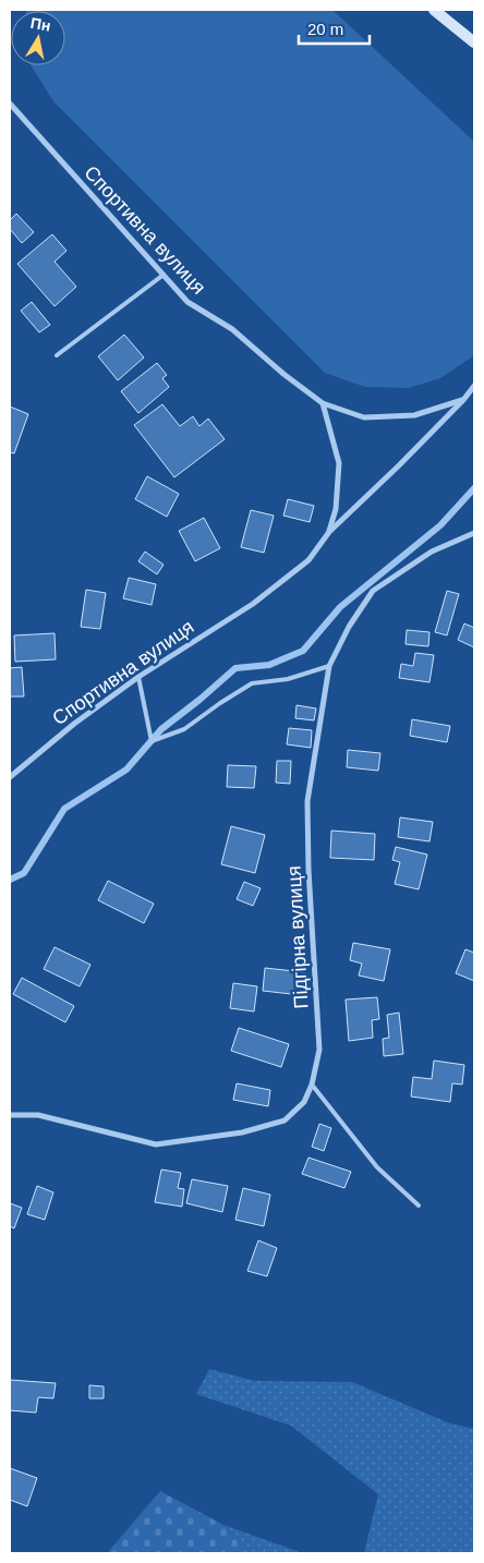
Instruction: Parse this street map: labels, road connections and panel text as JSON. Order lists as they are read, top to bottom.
{
  "streets": {
    "street": ["Спортивна вулиця", "Підгірна вулиця"]
  },
  "scale_bar": "20 m",
  "north": "top"
}
